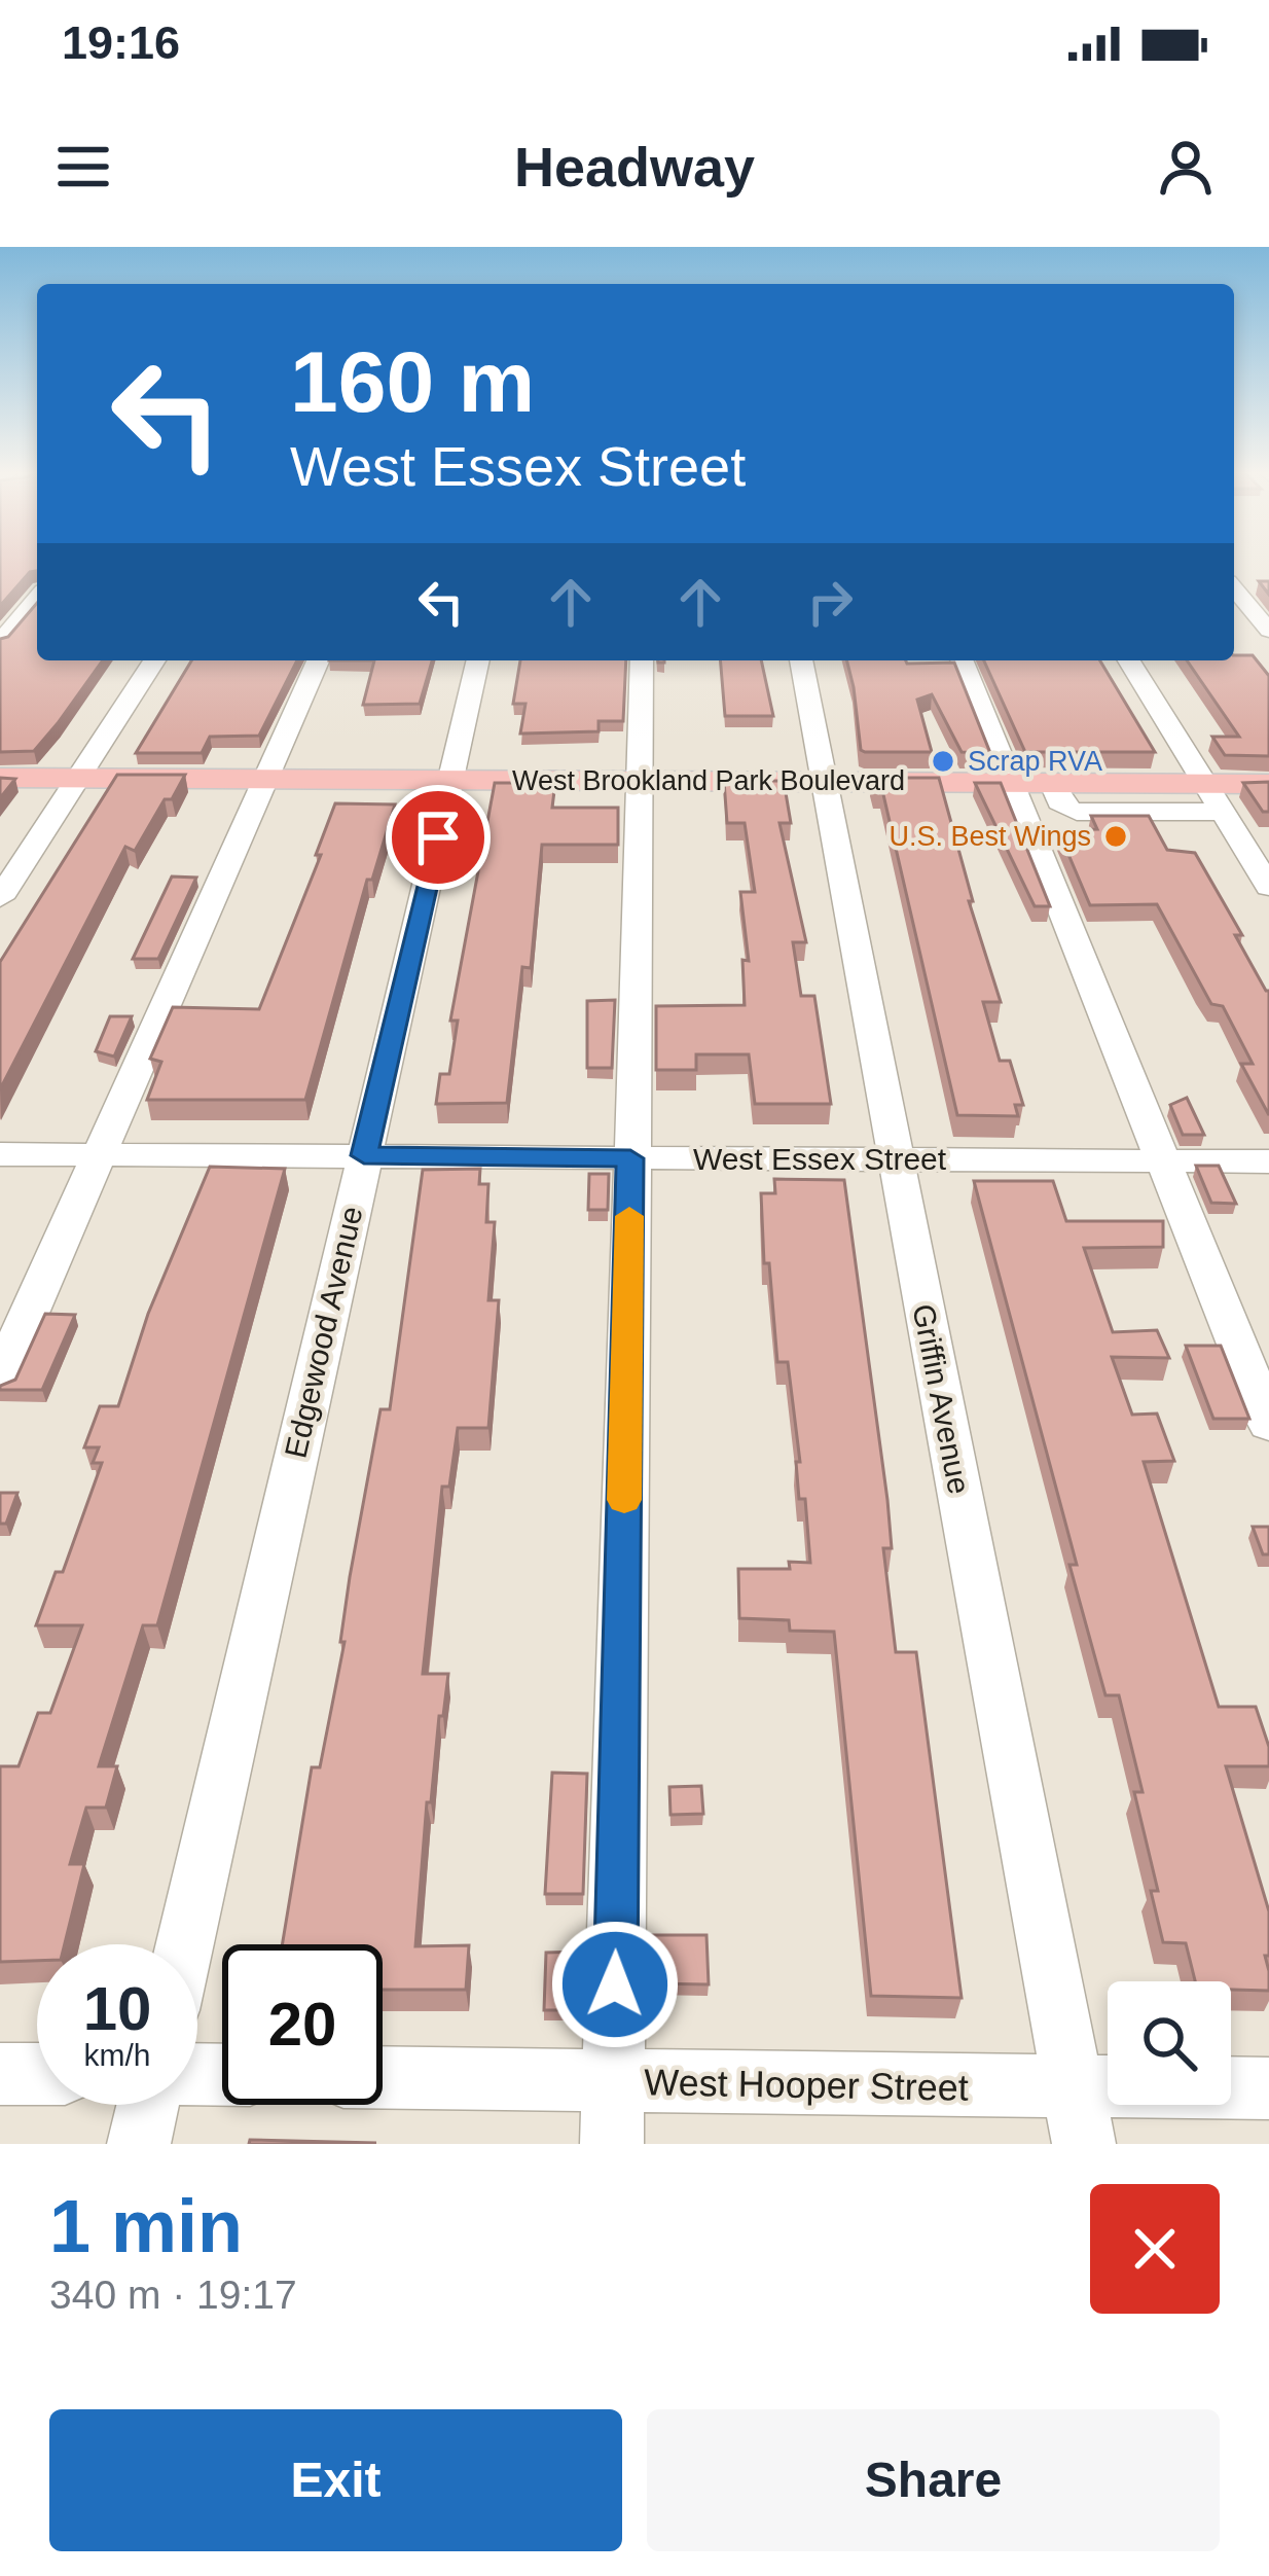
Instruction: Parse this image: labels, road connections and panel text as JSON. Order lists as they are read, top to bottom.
{
  "streets": {
    "main road": ["West Brookland Park Boulevard"],
    "street": [
      "West Essex Street",
      "Edgewood Avenue",
      "Griffin Avenue",
      "West Hooper Street"
    ]
  },
  "crossings": [
    ["West Brookland Park Boulevard", "Edgewood Avenue"],
    ["West Brookland Park Boulevard", "Griffin Avenue"],
    ["West Essex Street", "Edgewood Avenue"],
    ["West Essex Street", "Griffin Avenue"],
    ["Griffin Avenue", "West Hooper Street"]
  ],
  "places": ["Scrap RVA", "U.S. Best Wings"],
  "page": {
    "status": "19:16",
    "header": "Headway",
    "turn": ["160 m", "West Essex Street"],
    "speed": "10 km/h",
    "limit": "20",
    "heading": ["1 min", "340 m · 19:17"],
    "buttons": ["Exit", "Share"]
  }
}
